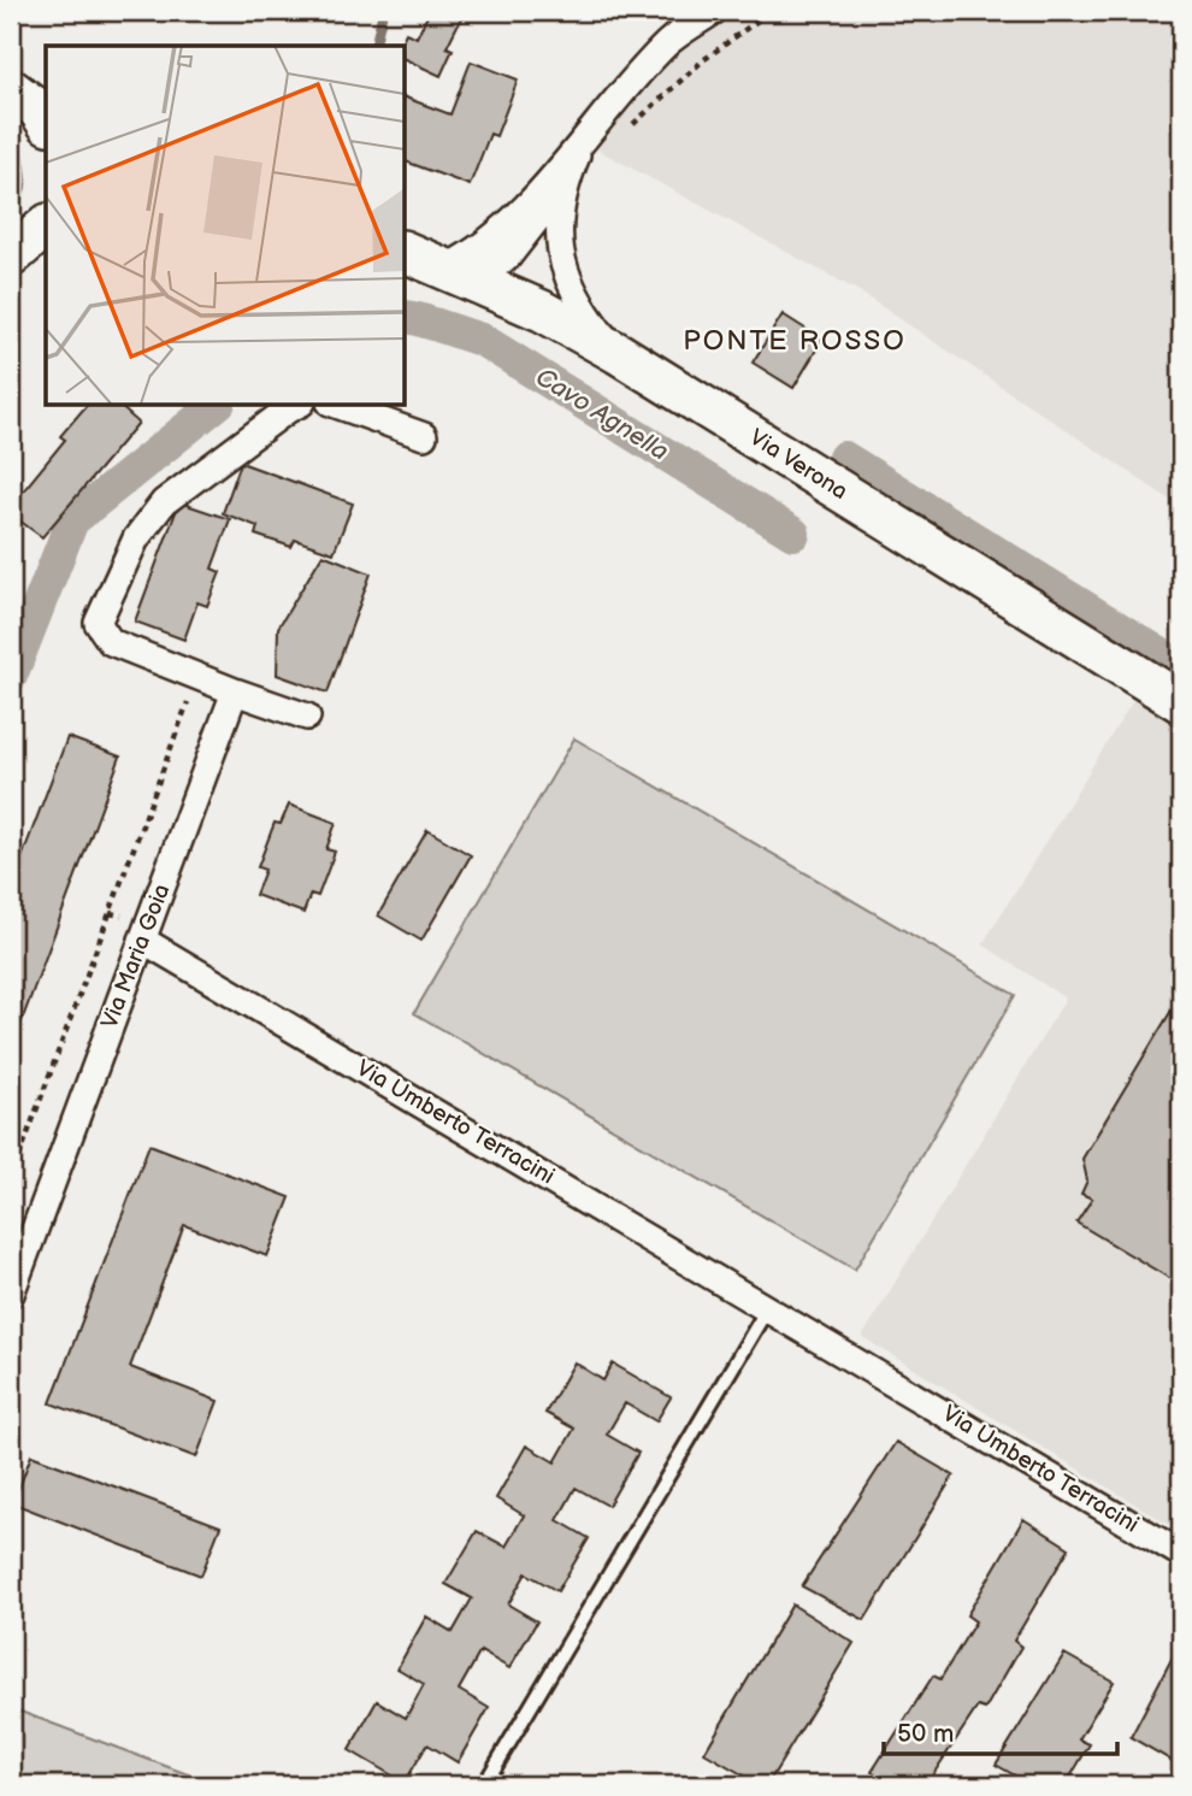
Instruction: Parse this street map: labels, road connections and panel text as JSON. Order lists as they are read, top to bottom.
{
  "streets": {
    "main road": ["Via Verona"],
    "street": ["Via Maria Goia", "Via Umberto Terracini"]
  },
  "crossings": [
    ["Via Maria Goia", "Via Umberto Terracini"]
  ],
  "districts": ["PONTE ROSSO"],
  "water": ["Cavo Agnella"],
  "scale_bar": "50 m"
}
